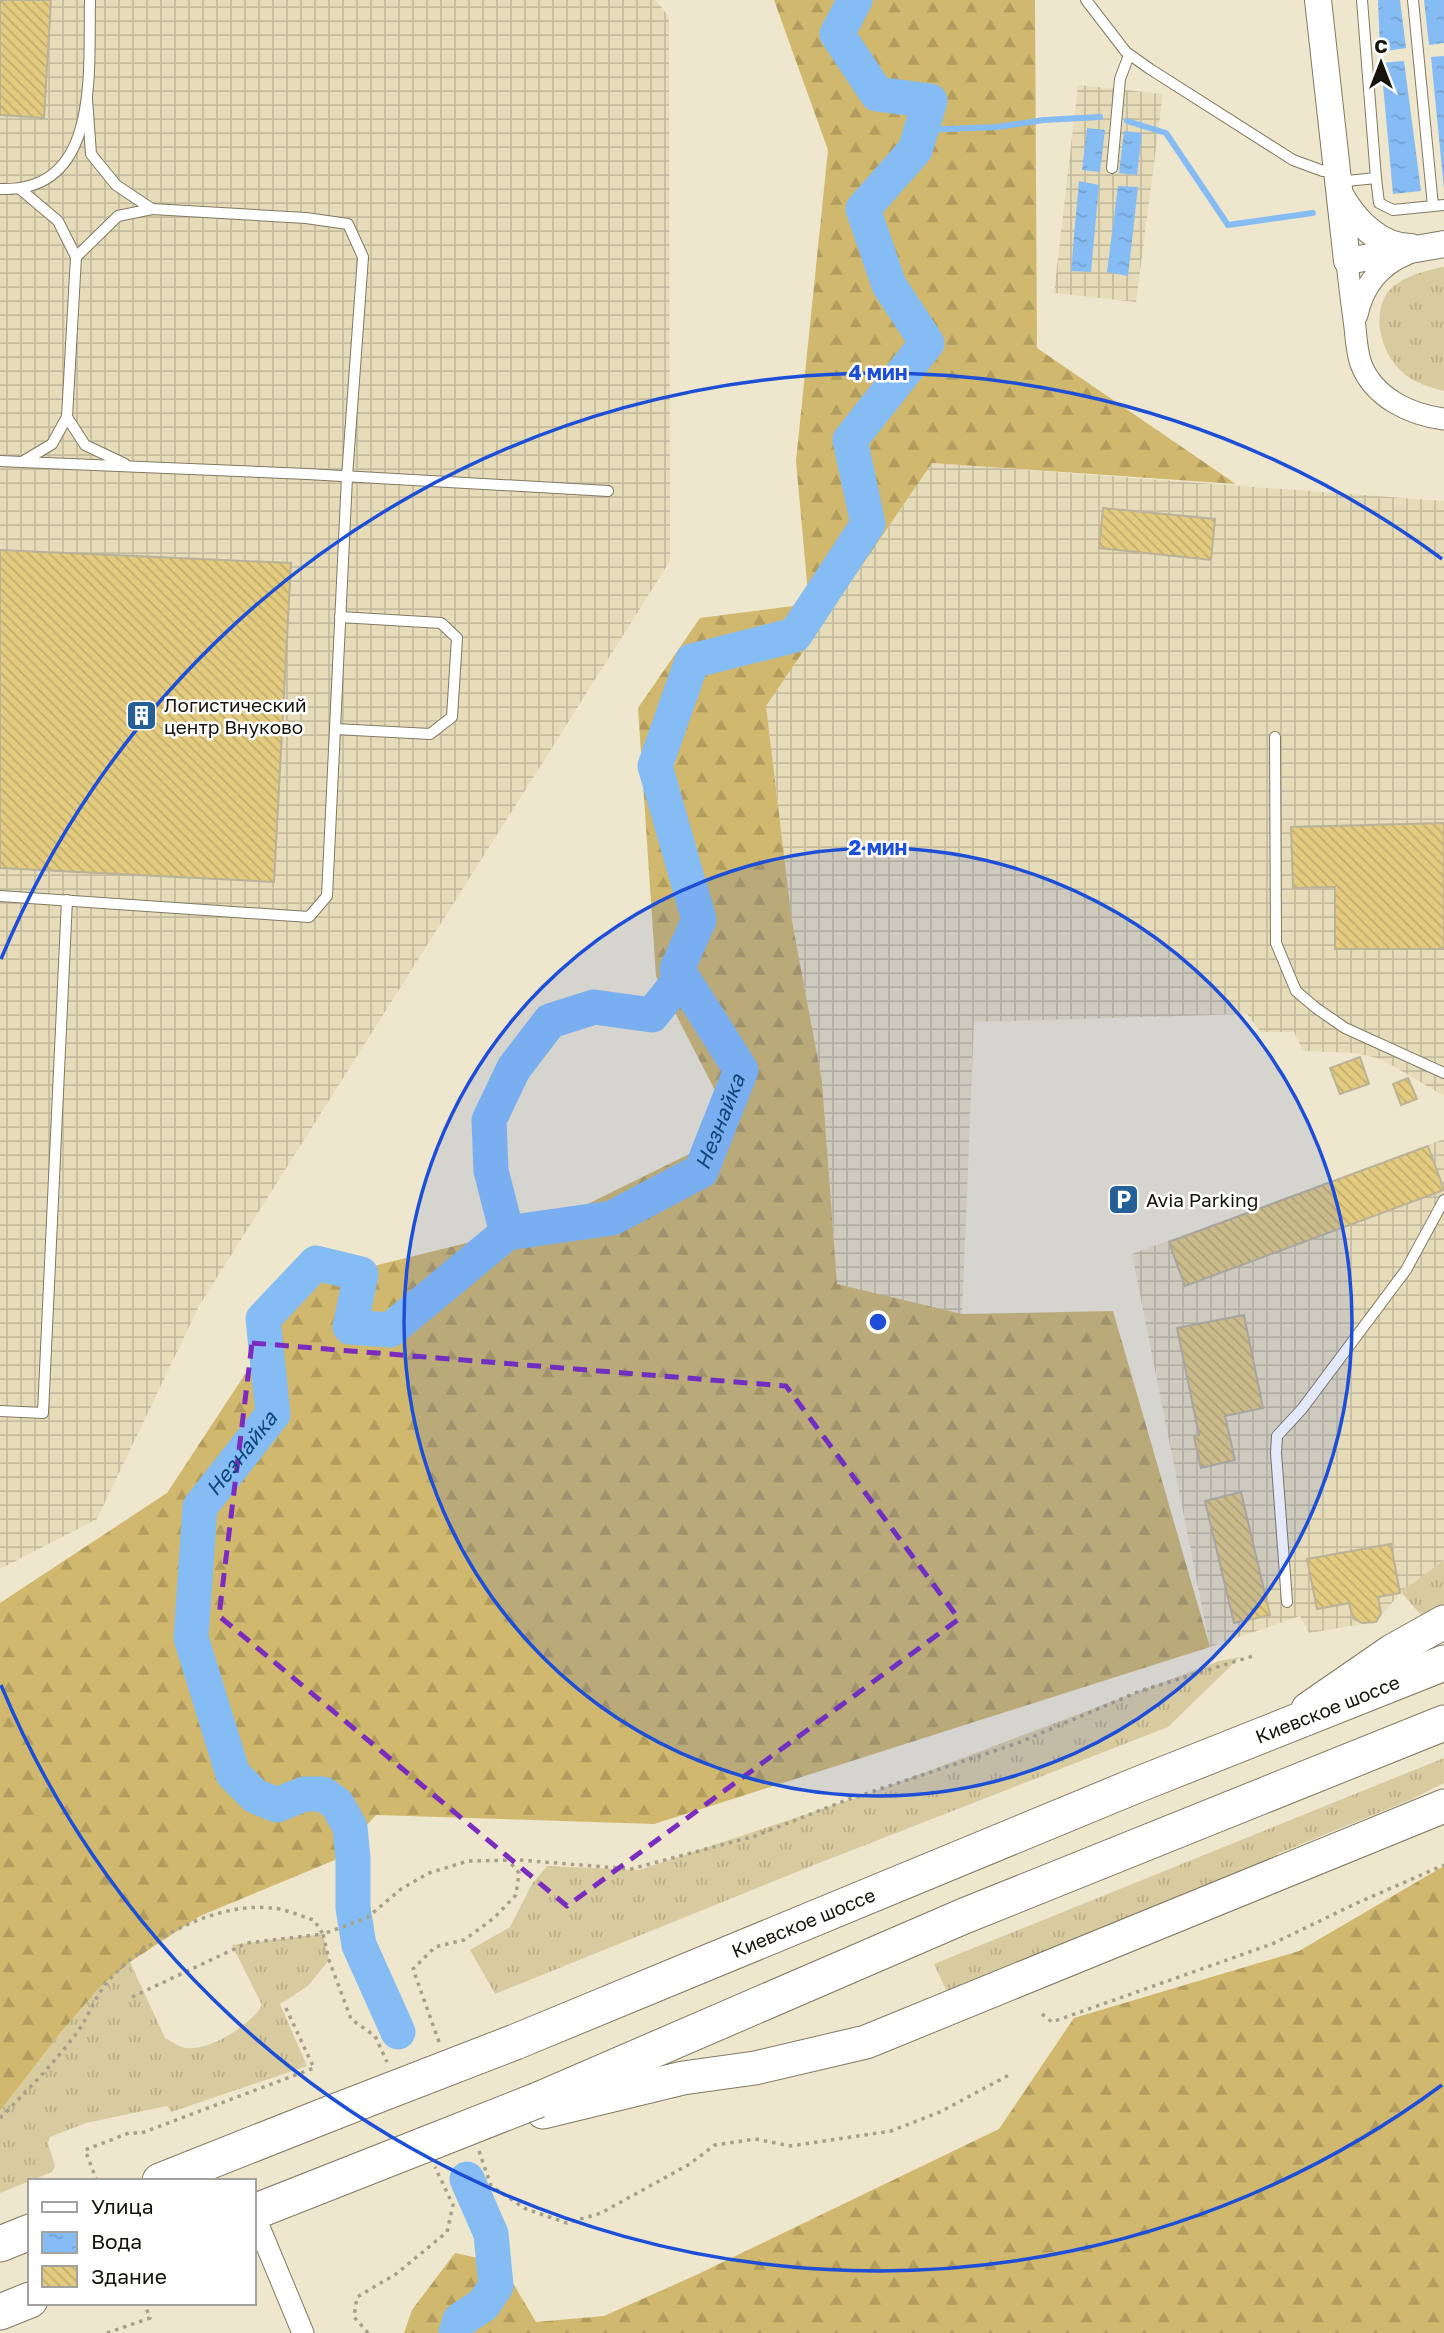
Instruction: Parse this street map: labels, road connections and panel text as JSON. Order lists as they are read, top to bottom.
{
  "streets": {
    "highway": ["Киевское шоссе"]
  },
  "water": ["Незнайка"],
  "places": {
    "building": ["Логистический центр Внуково"],
    "parking": ["Avia Parking"]
  },
  "legend": ["Улица", "Вода", "Здание"],
  "north": "top",
  "rings": ["4 мин", "2 мин"]
}
